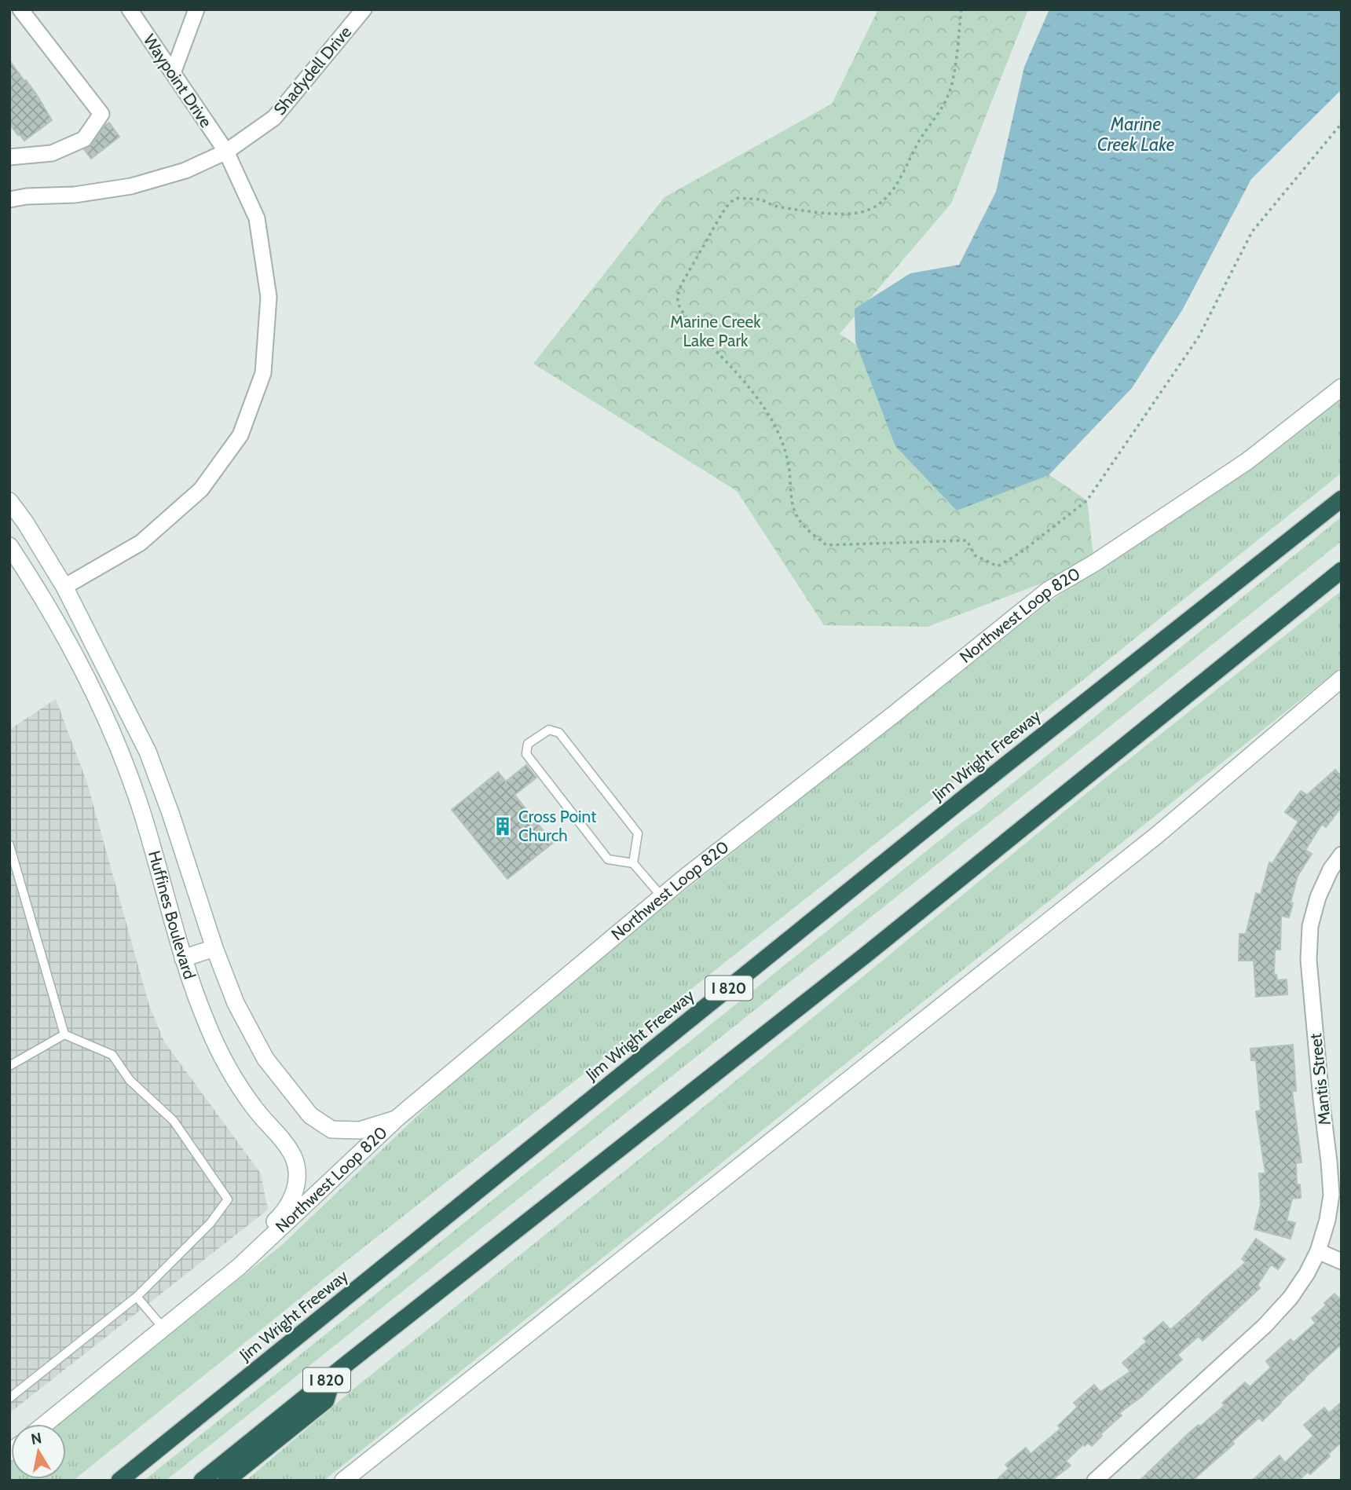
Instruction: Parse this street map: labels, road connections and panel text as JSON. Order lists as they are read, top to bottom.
{
  "streets": {
    "highway": ["Jim Wright Freeway", "I 820"],
    "main road": ["Northwest Loop 820", "Huffines Boulevard"],
    "street": ["Shadydell Drive", "Waypoint Drive", "Mantis Street"]
  },
  "crossings": [
    ["Shadydell Drive", "Waypoint Drive"],
    ["Waypoint Drive", "Huffines Boulevard"],
    ["Northwest Loop 820", "Huffines Boulevard"]
  ],
  "water": ["Marine Creek Lake"],
  "parks": ["Marine Creek Lake Park"],
  "places": {
    "building": ["Cross Point Church"]
  },
  "north": "top"
}
